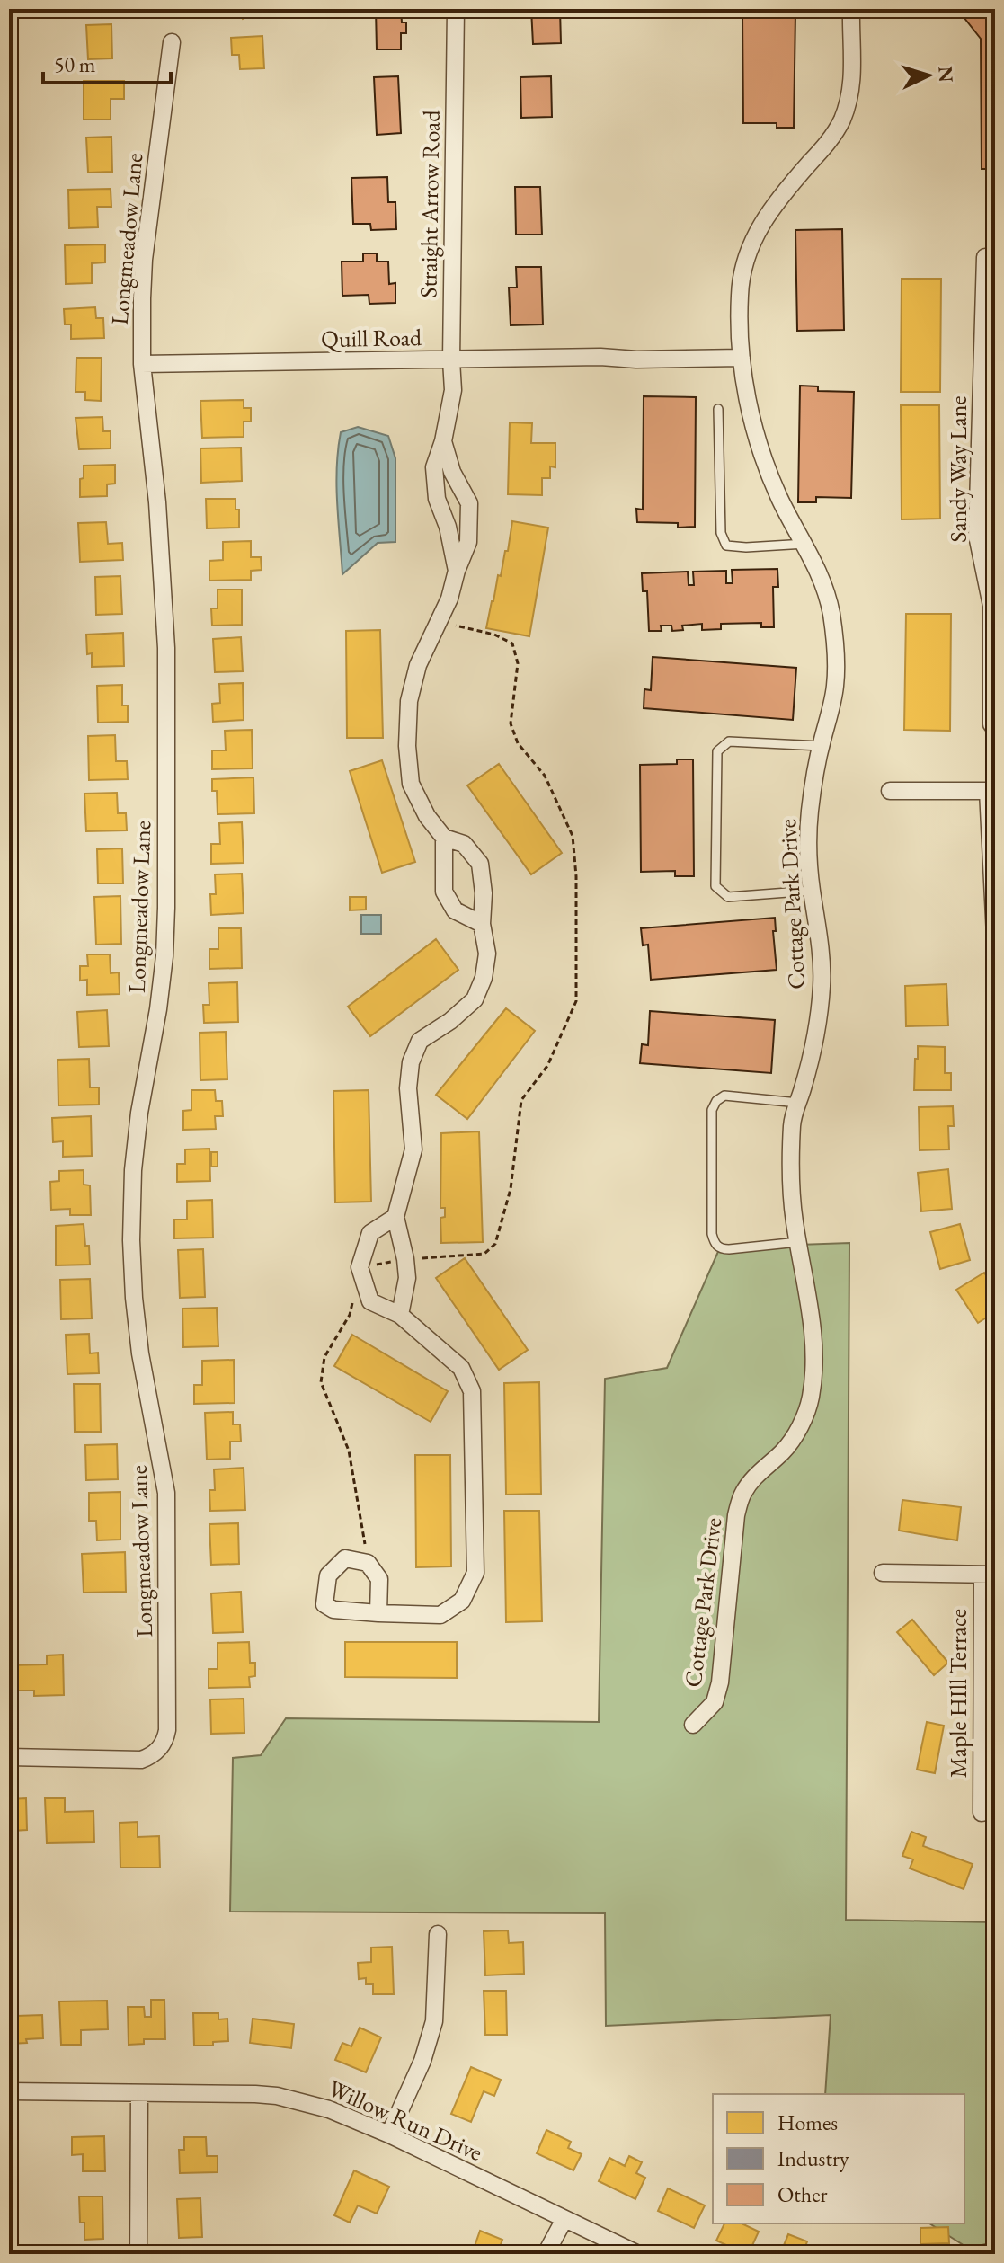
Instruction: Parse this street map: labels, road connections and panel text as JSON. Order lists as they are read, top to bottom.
{
  "streets": {
    "street": [
      "Straight Arrow Road",
      "Longmeadow Lane",
      "Quill Road",
      "Sandy Way Lane",
      "Cottage Park Drive",
      "Maple HIll Terrace",
      "Willow Run Drive"
    ]
  },
  "crossings": [
    ["Straight Arrow Road", "Quill Road"],
    ["Longmeadow Lane", "Quill Road"],
    ["Quill Road", "Cottage Park Drive"]
  ],
  "legend": ["Homes", "Industry", "Other"],
  "scale_bar": "50 m",
  "north": "right"
}
